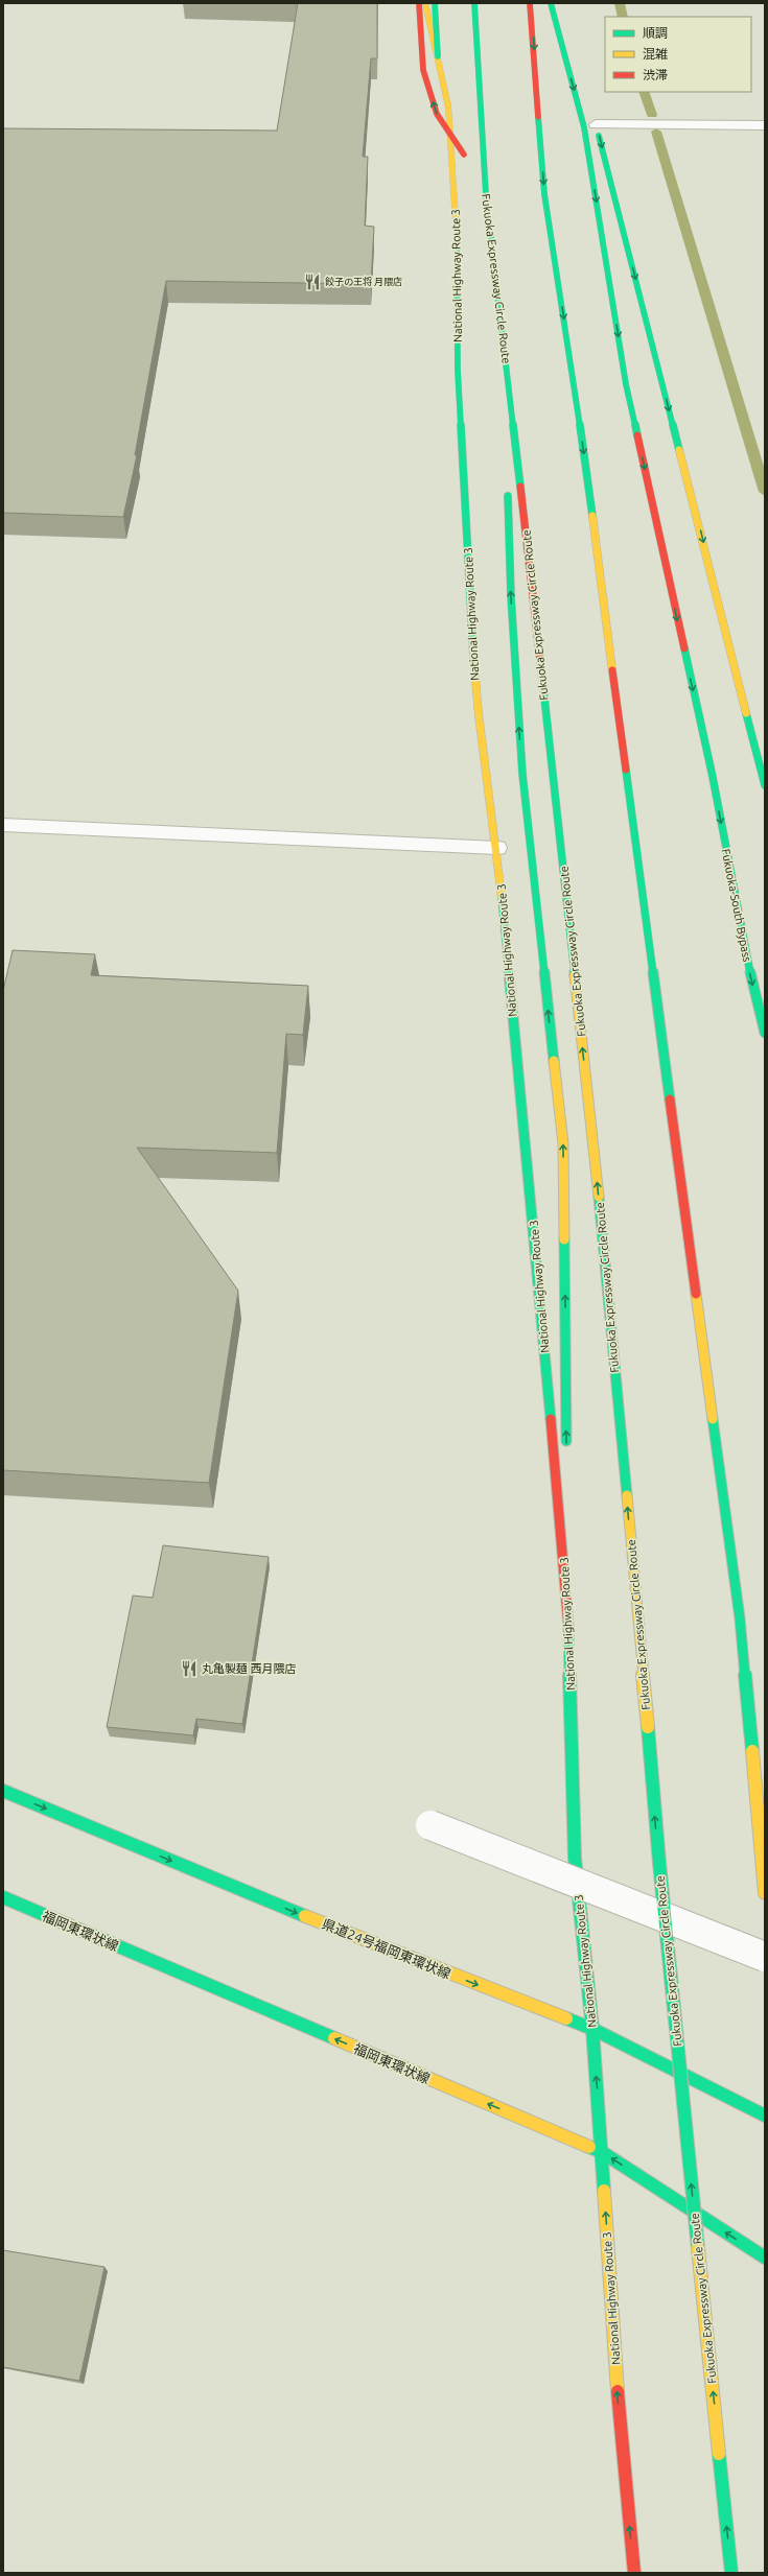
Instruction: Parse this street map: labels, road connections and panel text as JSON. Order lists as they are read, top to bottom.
{
  "streets": {
    "main road": [
      "National Highway Route 3",
      "Fukuoka Expressway Circle Route",
      "Fukuoka-South Bypass",
      "福岡東環状線",
      "県道24号福岡東環状線"
    ]
  },
  "crossings": [
    ["National Highway Route 3", "福岡東環状線"],
    ["National Highway Route 3", "県道24号福岡東環状線"]
  ],
  "one_way": ["福岡東環状線", "県道24号福岡東環状線"],
  "places": {
    "restaurant": ["餃子の王将 月隈店", "丸亀製麺 西月隈店"]
  },
  "legend": ["順調", "混雑", "渋滞"]
}
